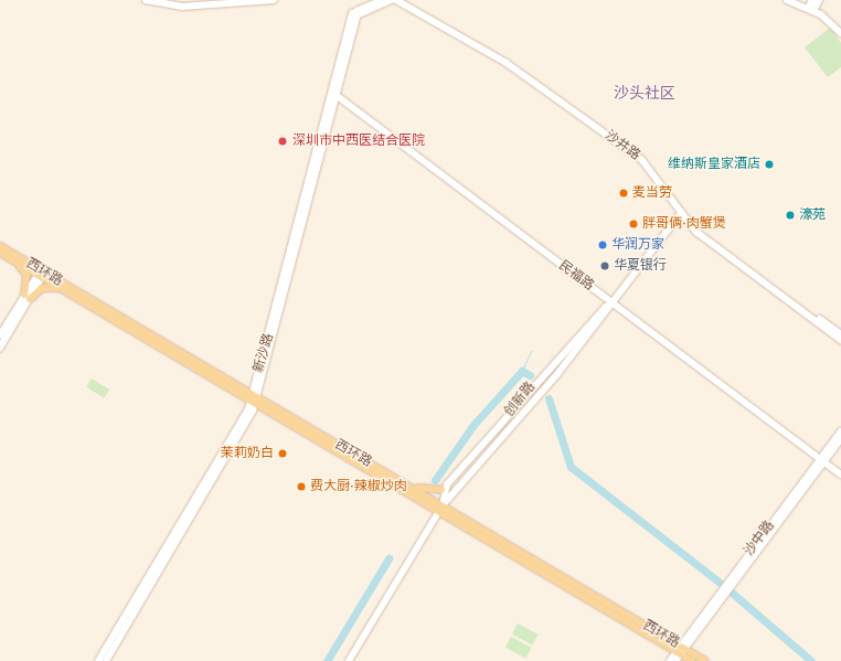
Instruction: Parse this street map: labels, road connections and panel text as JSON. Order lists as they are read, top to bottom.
{
  "streets": {
    "main road": [
      "沙井路",
      "西环路",
      "民福路",
      "新沙路",
      "创新路",
      "沙中路"
    ]
  },
  "crossings": [
    ["沙井路", "创新路"],
    ["西环路", "新沙路"],
    ["西环路", "创新路"],
    ["西环路", "沙中路"],
    ["民福路", "新沙路"],
    ["民福路", "创新路"],
    ["民福路", "沙中路"]
  ],
  "districts": ["沙头社区"],
  "places": [
    "深圳市中西医结合医院",
    "维纳斯皇家酒店",
    "麦当劳",
    "濠苑",
    "胖哥俩·肉蟹煲",
    "华润万家",
    "华夏银行",
    "茉莉奶白",
    "费大厨·辣椒炒肉"
  ]
}
